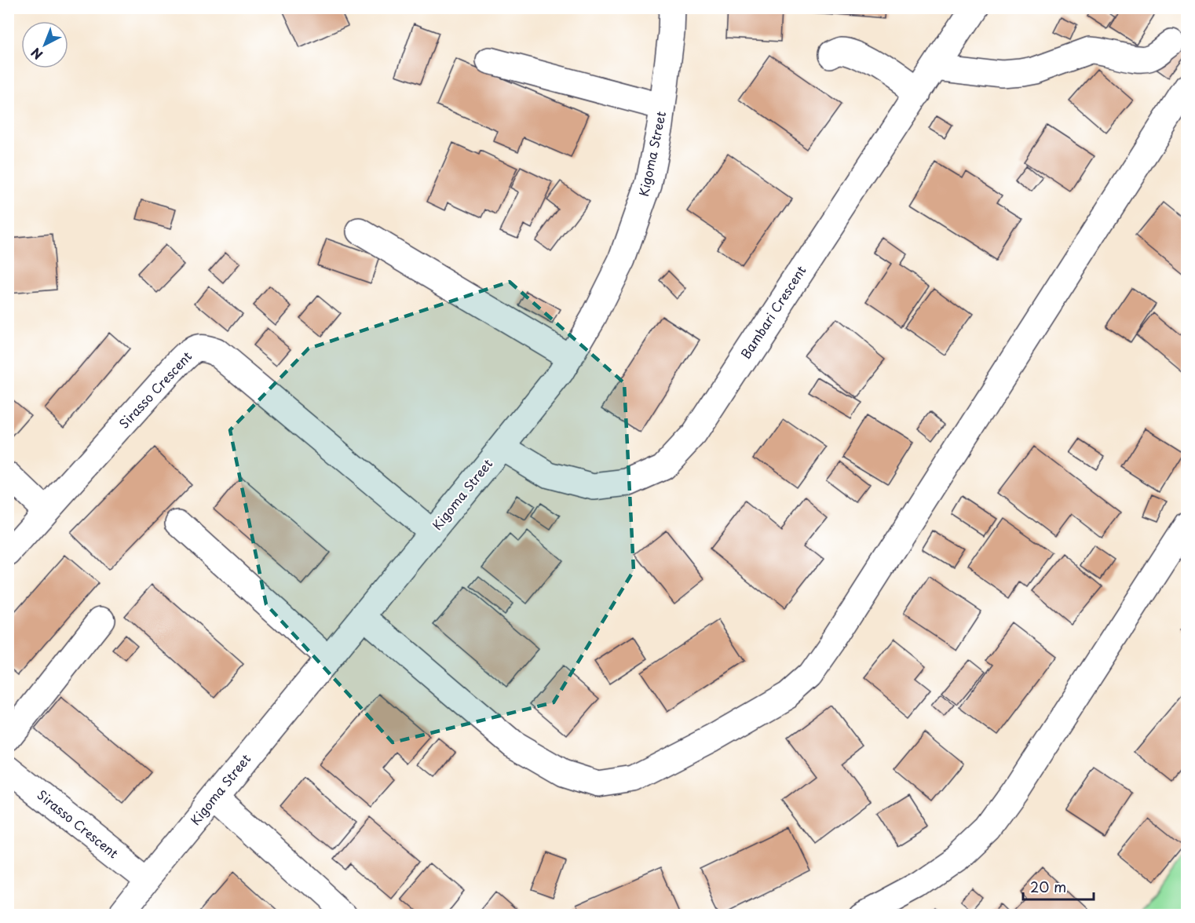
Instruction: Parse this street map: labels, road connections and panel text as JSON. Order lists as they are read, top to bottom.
{
  "streets": {
    "street": ["Kigoma Street", "Bambari Crescent", "Sirasso Crescent"]
  },
  "crossings": [
    ["Kigoma Street", "Bambari Crescent"],
    ["Kigoma Street", "Sirasso Crescent"]
  ],
  "scale_bar": "20 m",
  "north": "bottom left"
}
